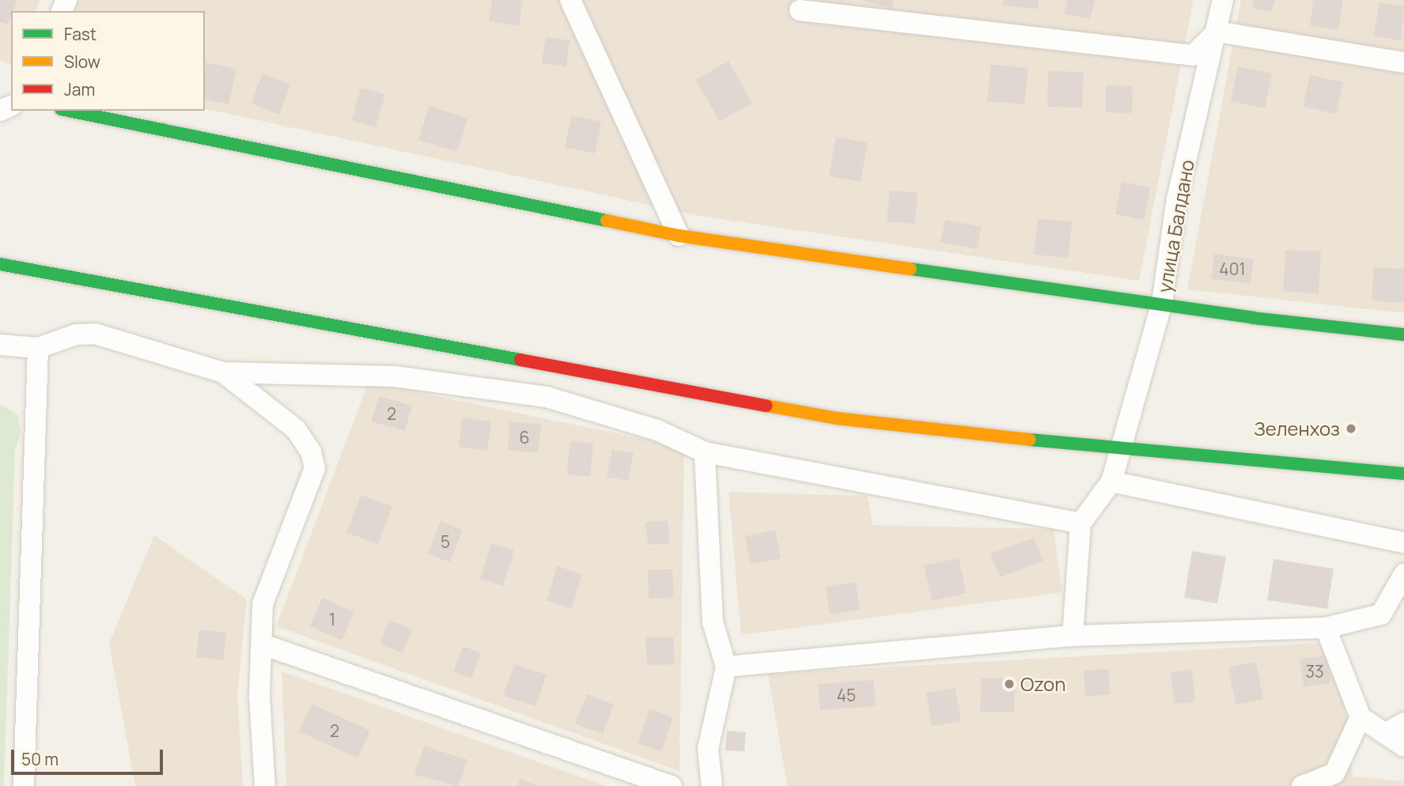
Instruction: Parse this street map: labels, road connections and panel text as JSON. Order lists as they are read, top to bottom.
{
  "streets": {
    "street": ["улица Балдано"]
  },
  "places": ["Зеленхоз", "Ozon"],
  "house_numbers": [
    "401",
    "2",
    "6",
    "5",
    "1",
    "33",
    "45",
    "2"
  ],
  "legend": ["Fast", "Slow", "Jam"],
  "scale_bar": "50 m"
}
